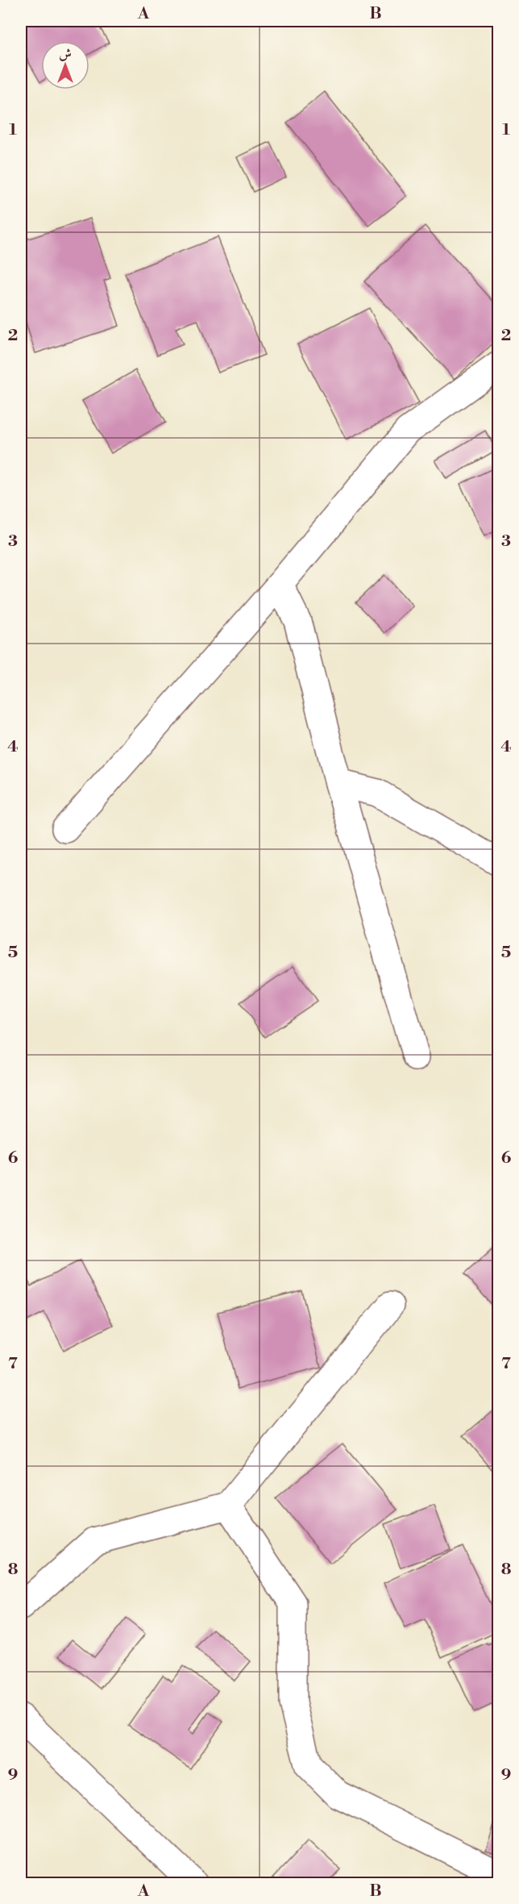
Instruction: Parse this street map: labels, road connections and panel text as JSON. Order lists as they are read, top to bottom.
{
  "north": "top",
  "grid": {
    "columns": ["A", "B"],
    "rows": [
      "1",
      "2",
      "3",
      "4",
      "5",
      "6",
      "7",
      "8",
      "9"
    ]
  }
}
